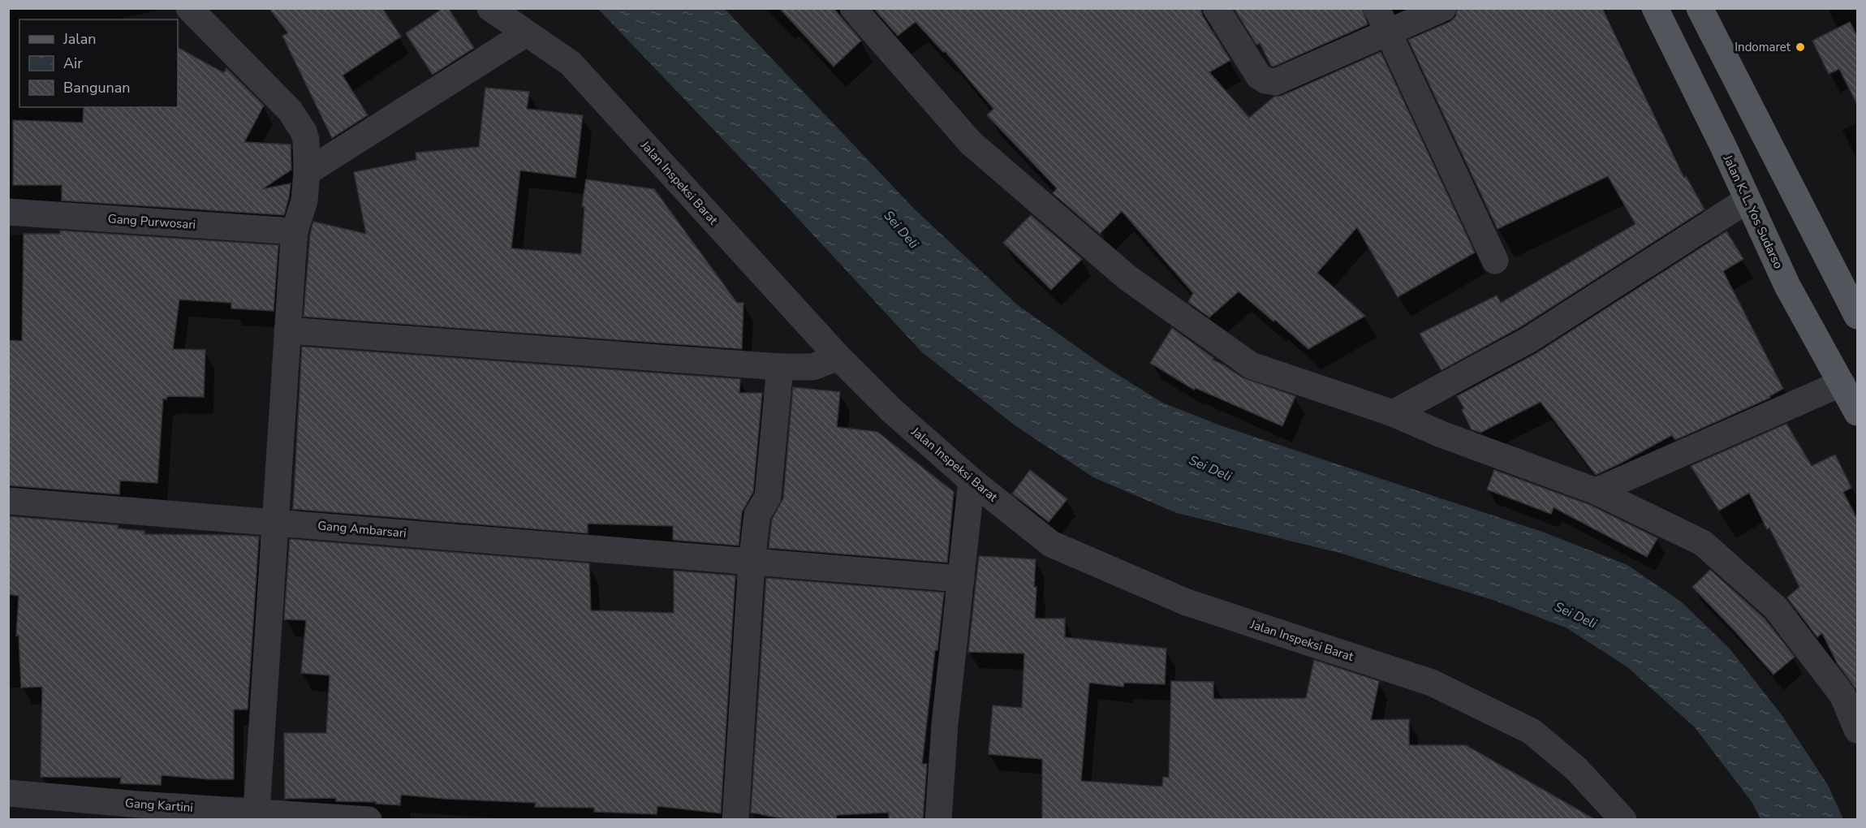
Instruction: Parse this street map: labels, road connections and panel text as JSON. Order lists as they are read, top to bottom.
{
  "streets": {
    "main road": ["Jalan K. L. Yos Sudarso"],
    "street": [
      "Jalan Inspeksi Barat",
      "Gang Purwosari",
      "Gang Ambarsari",
      "Gang Kartini"
    ]
  },
  "water": ["Sei Deli"],
  "places": ["Indomaret"],
  "legend": ["Jalan", "Air", "Bangunan"]
}
